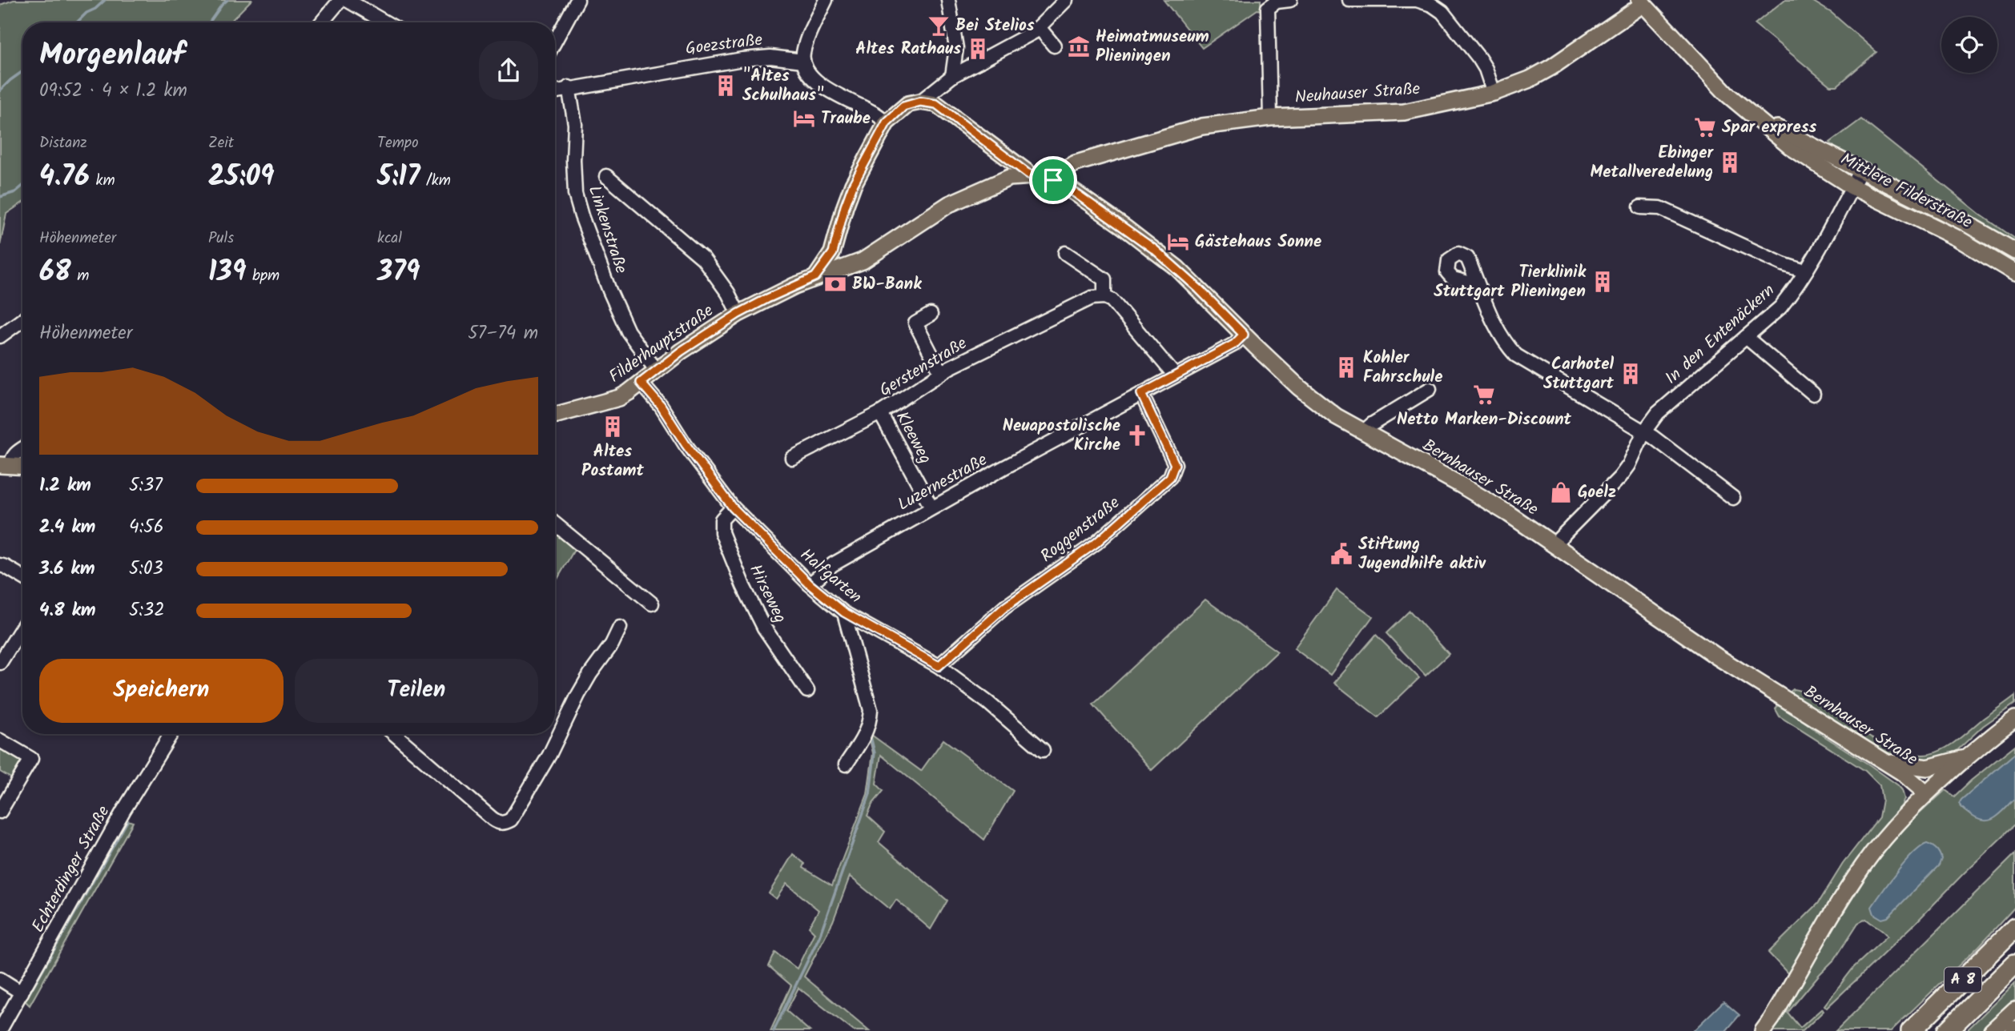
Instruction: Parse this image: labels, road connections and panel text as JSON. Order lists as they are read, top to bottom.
{
  "streets": {
    "highway": ["A 8"],
    "main road": [
      "Neuhauser Straße",
      "Mittlere Filderstraße",
      "Filderhauptstraße",
      "Bernhauser Straße"
    ],
    "street": [
      "Goezstraße",
      "Linkenstraße",
      "In den Entenäckern",
      "Gerstenstraße",
      "Kleeweg",
      "Luzernestraße",
      "Roggenstraße",
      "Halfgarten",
      "Hirseweg",
      "Echterdinger Straße"
    ]
  },
  "crossings": [
    ["Goezstraße", "Linkenstraße"],
    ["Neuhauser Straße", "Mittlere Filderstraße"],
    ["Neuhauser Straße", "Bernhauser Straße"],
    ["Mittlere Filderstraße", "In den Entenäckern"],
    ["Linkenstraße", "Filderhauptstraße"],
    ["In den Entenäckern", "Bernhauser Straße"],
    ["Filderhauptstraße", "Bernhauser Straße"],
    ["Filderhauptstraße", "Halfgarten"],
    ["Gerstenstraße", "Kleeweg"],
    ["Kleeweg", "Luzernestraße"],
    ["Bernhauser Straße", "Luzernestraße"],
    ["Luzernestraße", "Roggenstraße"],
    ["Luzernestraße", "Halfgarten"],
    ["Roggenstraße", "Halfgarten"],
    ["Halfgarten", "Hirseweg"]
  ],
  "places": {
    "bar": ["Bei Stelios"],
    "museum": ["Heimatmuseum Plieningen"],
    "building": [
      "Altes Rathaus",
      "\"Altes Schulhaus\"",
      "Ebinger Metallveredelung",
      "Tierklinik Stuttgart Plieningen",
      "Kohler Fahrschule",
      "Carhotel Stuttgart",
      "Altes Postamt"
    ],
    "hotel": ["Traube", "Gästehaus Sonne"],
    "supermarket": ["Spar express", "Netto Marken-Discount"],
    "bank": ["BW-Bank"],
    "church": ["Neuapostolische Kirche"],
    "shop": ["Goelz"],
    "public building": ["Stiftung Jugendhilfe aktiv"]
  },
  "page": {
    "heading": ["Morgenlauf", "09:52 · 4 × 1.2 km"],
    "stats": [
      ["Distanz", "4.76 km"],
      ["Zeit", "25:09"],
      ["Tempo", "5:17 /km"],
      ["Höhenmeter", "68 m"],
      ["Puls", "139 bpm"],
      ["kcal", "379"]
    ],
    "chart": ["Höhenmeter", "57–74 m"],
    "list": [
      {
        "name": "1.2 km",
        "note": "5:37"
      },
      {
        "name": "2.4 km",
        "note": "4:56"
      },
      {
        "name": "3.6 km",
        "note": "5:03"
      },
      {
        "name": "4.8 km",
        "note": "5:32"
      }
    ],
    "buttons": ["Speichern", "Teilen"]
  }
}
